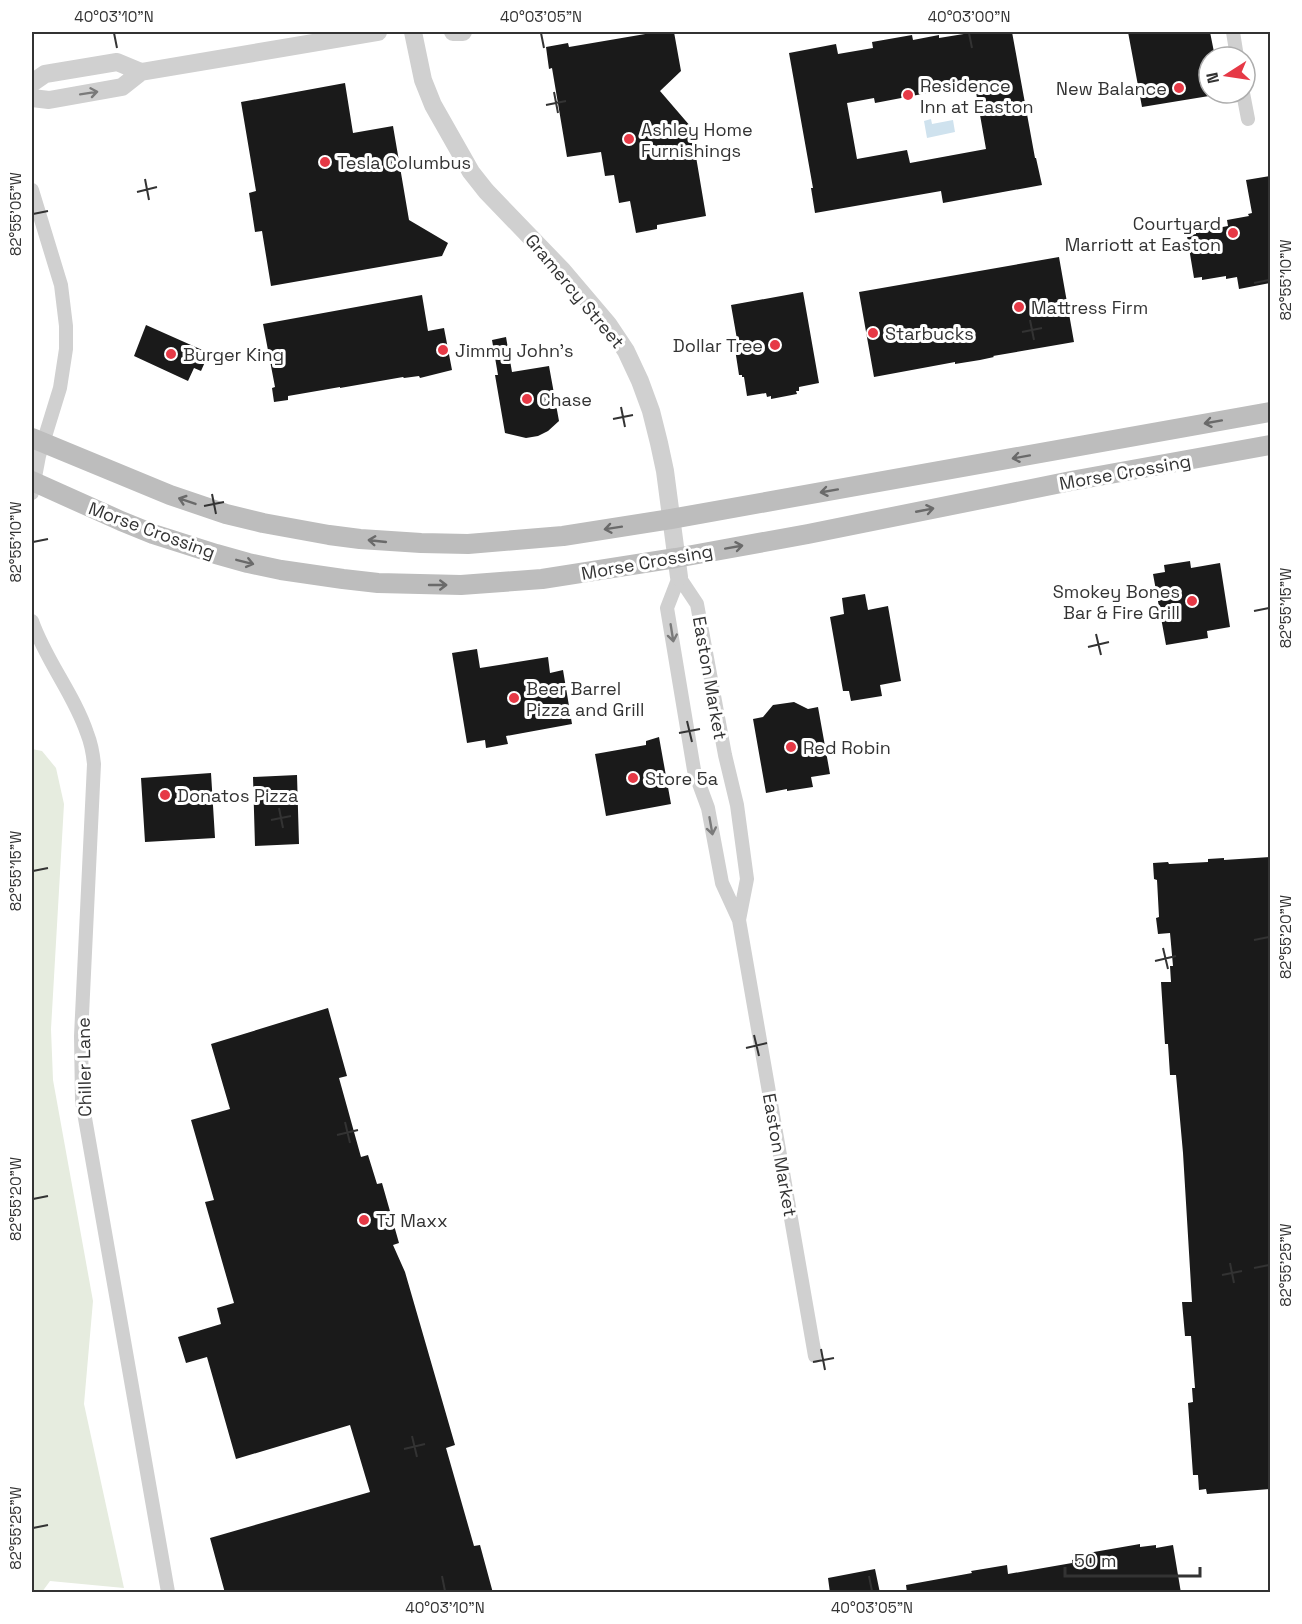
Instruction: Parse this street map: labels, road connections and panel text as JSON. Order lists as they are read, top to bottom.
{
  "streets": {
    "main road": ["Morse Crossing"],
    "street": ["Gramercy Street", "Easton Market", "Chiller Lane"]
  },
  "crossings": [
    ["Gramercy Street", "Morse Crossing"],
    ["Gramercy Street", "Easton Market"],
    ["Morse Crossing", "Easton Market"]
  ],
  "places": [
    "New Balance",
    "Residence Inn at Easton",
    "Ashley Home Furnishings",
    "Tesla Columbus",
    "Courtyard Marriott at Easton",
    "Mattress Firm",
    "Starbucks",
    "Dollar Tree",
    "Jimmy John's",
    "Burger King",
    "Chase",
    "Smokey Bones Bar & Fire Grill",
    "Beer Barrel Pizza and Grill",
    "Red Robin",
    "Store 5a",
    "Donatos Pizza",
    "TJ Maxx"
  ],
  "scale_bar": "50 m",
  "north": "left",
  "coordinates": [
    "40°03'10\"N",
    "40°03'05\"N",
    "40°03'00\"N",
    "82°55'05\"W",
    "82°55'10\"W",
    "82°55'15\"W",
    "82°55'20\"W",
    "82°55'25\"W"
  ]
}
